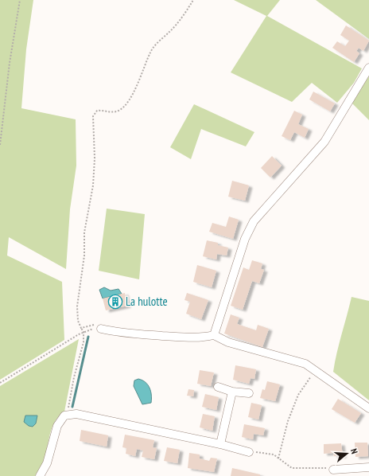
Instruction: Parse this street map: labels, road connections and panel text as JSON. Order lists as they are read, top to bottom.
{
  "places": {
    "building": ["La hulotte"]
  },
  "north": "right"
}
